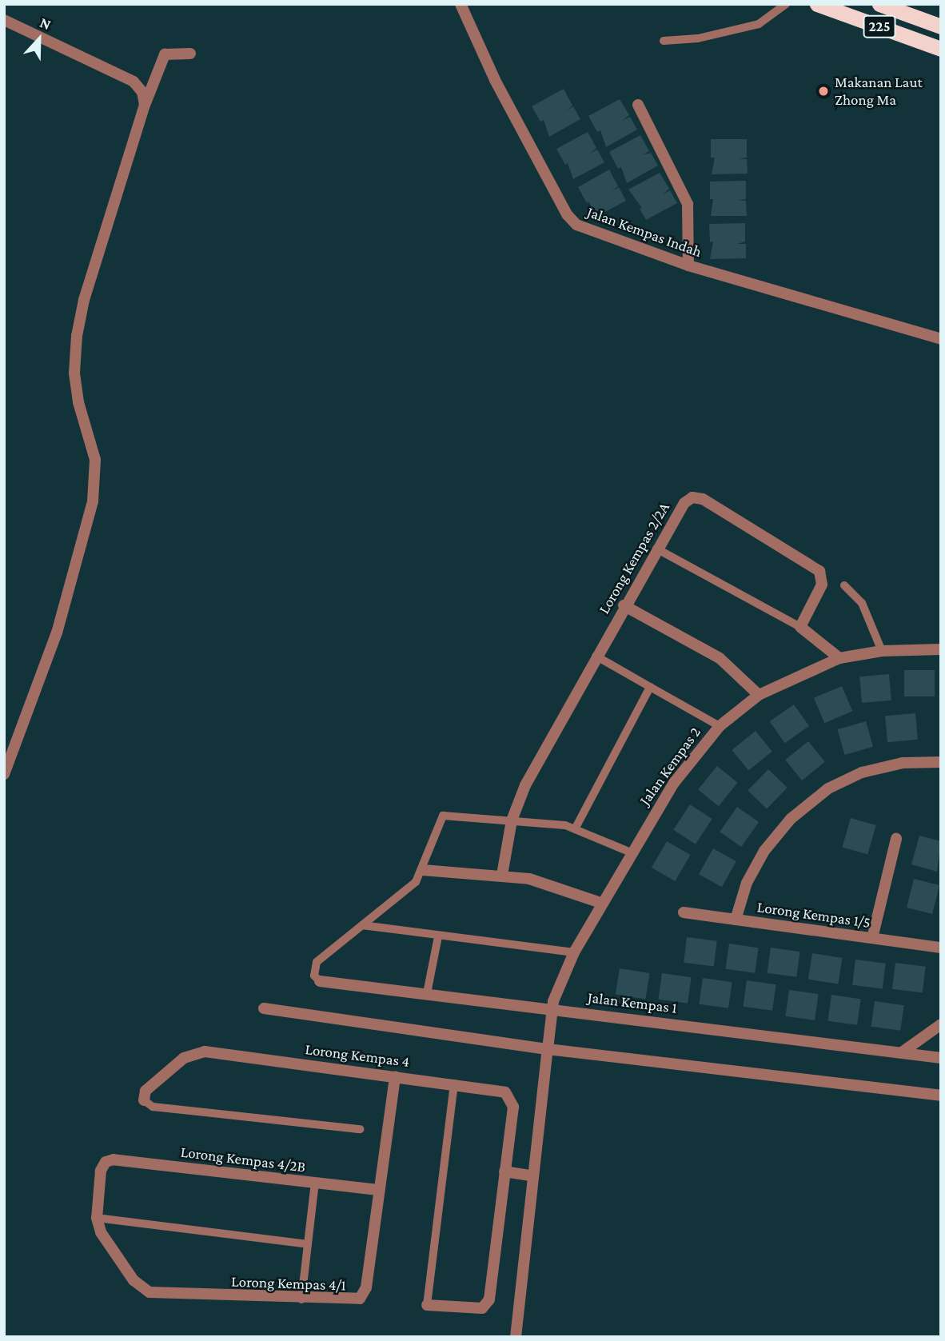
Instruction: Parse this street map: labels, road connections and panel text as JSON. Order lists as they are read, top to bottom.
{
  "streets": {
    "highway": ["225"],
    "street": [
      "Jalan Kempas Indah",
      "Lorong Kempas 2/2A",
      "Jalan Kempas 2",
      "Lorong Kempas 1/5",
      "Jalan Kempas 1",
      "Lorong Kempas 4",
      "Lorong Kempas 4/2B",
      "Lorong Kempas 4/1"
    ]
  },
  "crossings": [
    ["Jalan Kempas 2", "Jalan Kempas 1"],
    ["Lorong Kempas 4", "Lorong Kempas 4/1"],
    ["Lorong Kempas 4/2B", "Lorong Kempas 4/1"]
  ],
  "places": ["Makanan Laut Zhong Ma"],
  "north": "top"
}
